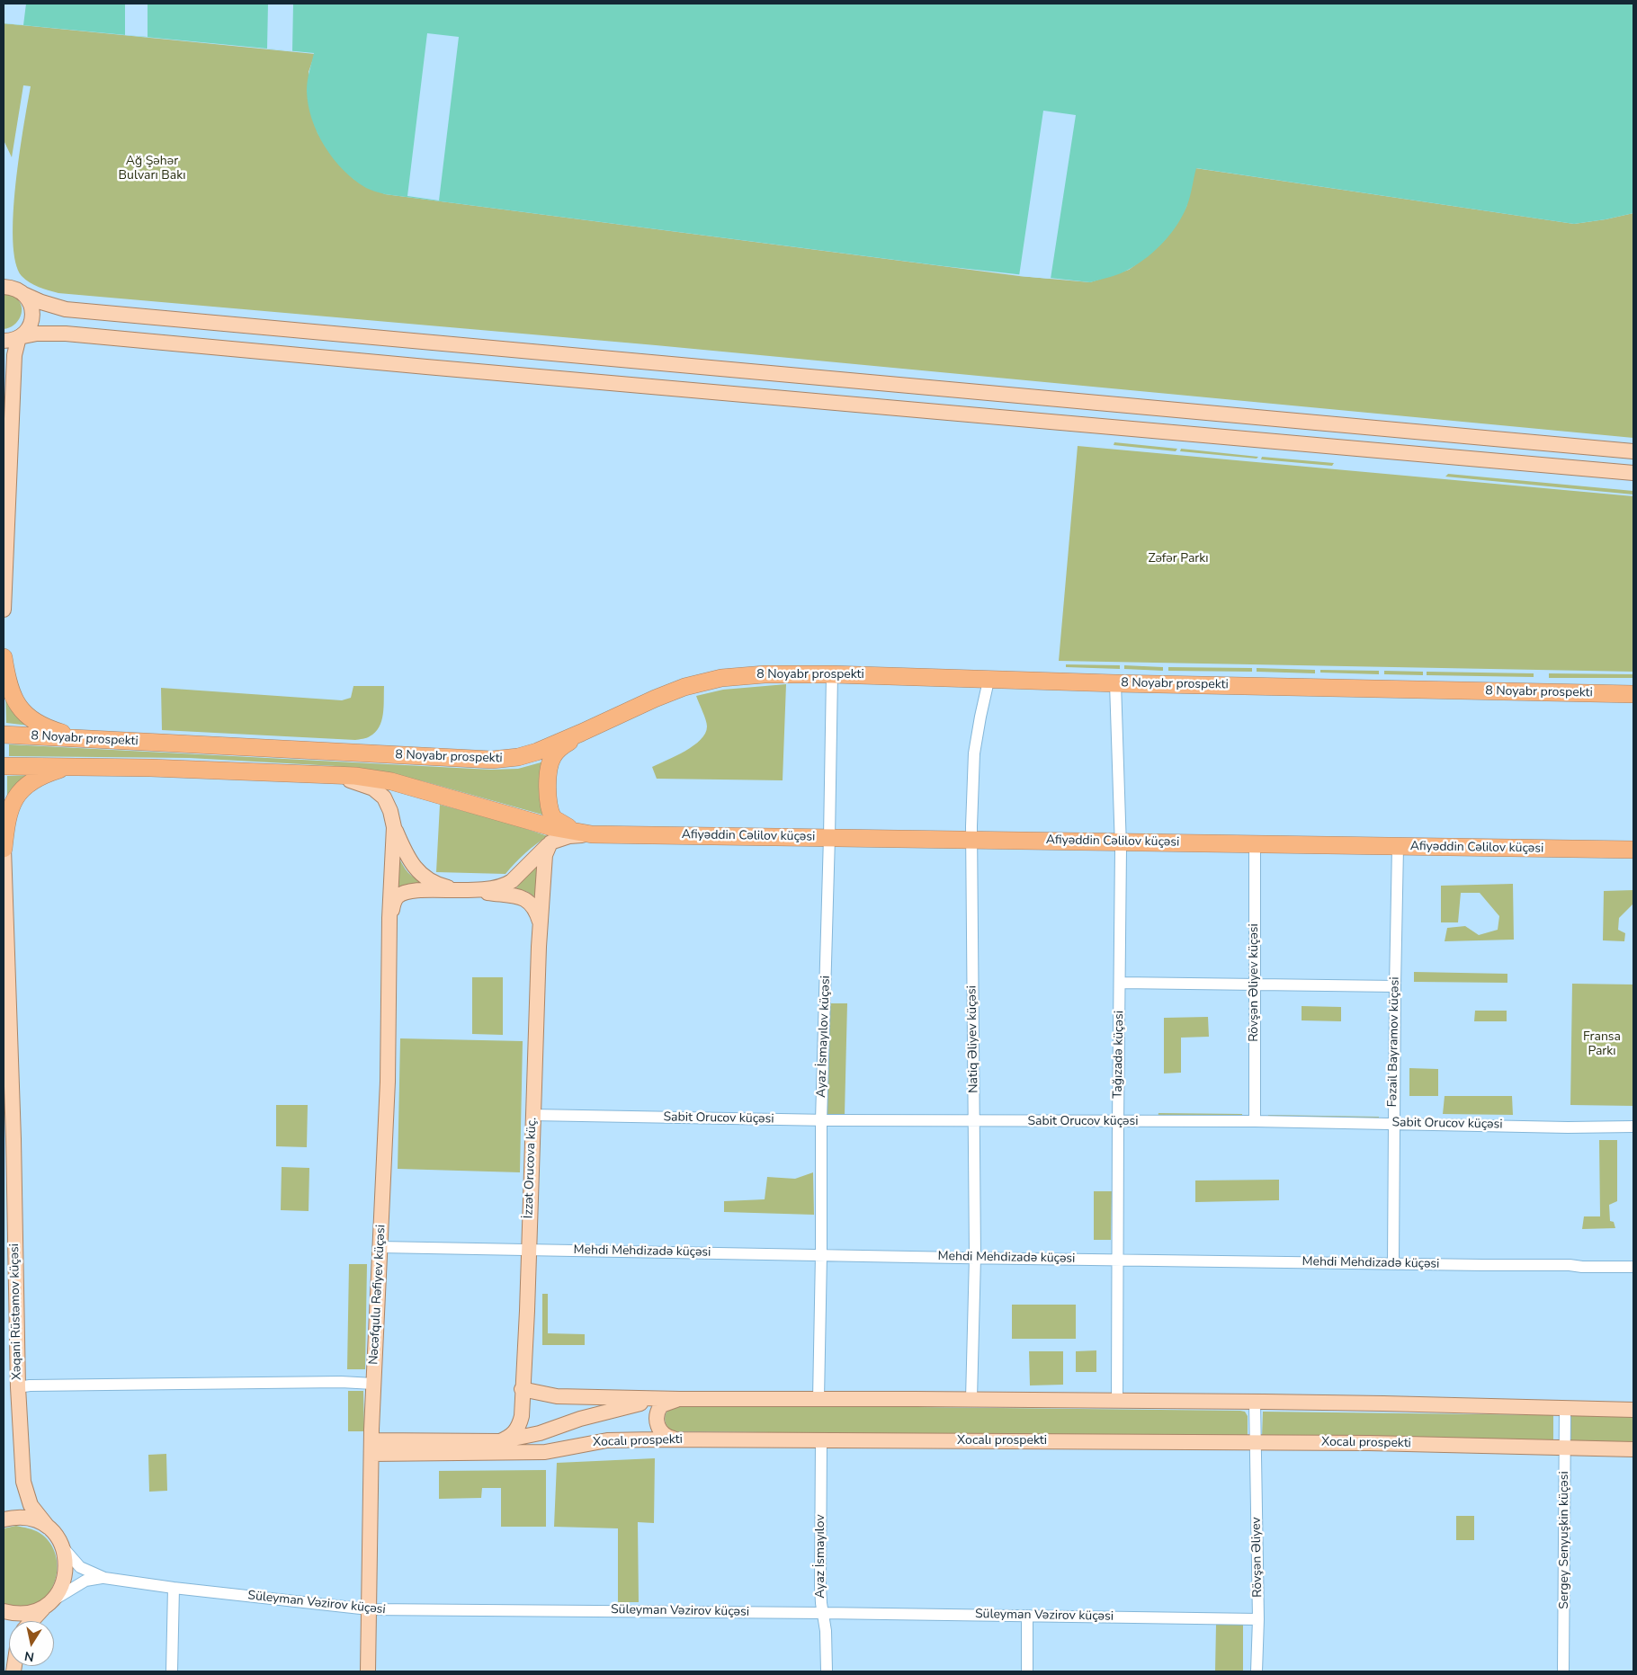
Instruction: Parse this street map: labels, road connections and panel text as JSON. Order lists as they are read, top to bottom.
{
  "streets": {
    "highway": ["8 Noyabr prospekti", "Afiyəddin Cəlilov küçəsi"],
    "main road": [
      "İzzət Orucova küç.",
      "Nəcəfqulu Rəfiyev küçəsi",
      "Xəqani Rüstəmov küçəsi",
      "Xocalı prospekti"
    ],
    "street": [
      "Rövşən Əliyev küçəsi",
      "Ayaz İsmayılov küçəsi",
      "Natiq Əliyev küçəsi",
      "Fəzail Bayramov küçəsi",
      "Tağızadə küçəsi",
      "Sabit Orucov küçəsi",
      "Mehdi Mehdizadə küçəsi",
      "Sergey Senyuşkin küçəsi",
      "Ayaz İsmayılov",
      "Rövşən Əliyev",
      "Süleyman Vəzirov küçəsi"
    ]
  },
  "crossings": [
    ["8 Noyabr prospekti", "Afiyəddin Cəlilov küçəsi"],
    ["8 Noyabr prospekti", "Ayaz İsmayılov küçəsi"],
    ["8 Noyabr prospekti", "Natiq Əliyev küçəsi"],
    ["Afiyəddin Cəlilov küçəsi", "Rövşən Əliyev küçəsi"],
    ["Afiyəddin Cəlilov küçəsi", "Ayaz İsmayılov küçəsi"],
    ["Afiyəddin Cəlilov küçəsi", "Natiq Əliyev küçəsi"],
    ["Afiyəddin Cəlilov küçəsi", "Fəzail Bayramov küçəsi"],
    ["Afiyəddin Cəlilov küçəsi", "Tağızadə küçəsi"],
    ["Rövşən Əliyev küçəsi", "Sabit Orucov küçəsi"],
    ["Ayaz İsmayılov küçəsi", "Sabit Orucov küçəsi"],
    ["Ayaz İsmayılov küçəsi", "Mehdi Mehdizadə küçəsi"],
    ["Natiq Əliyev küçəsi", "Sabit Orucov küçəsi"],
    ["Natiq Əliyev küçəsi", "Mehdi Mehdizadə küçəsi"],
    ["Fəzail Bayramov küçəsi", "Sabit Orucov küçəsi"],
    ["Fəzail Bayramov küçəsi", "Mehdi Mehdizadə küçəsi"],
    ["Tağızadə küçəsi", "Sabit Orucov küçəsi"],
    ["Tağızadə küçəsi", "Mehdi Mehdizadə küçəsi"],
    ["Sabit Orucov küçəsi", "İzzət Orucova küç."],
    ["İzzət Orucova küç.", "Mehdi Mehdizadə küçəsi"],
    ["Mehdi Mehdizadə küçəsi", "Nəcəfqulu Rəfiyev küçəsi"],
    ["Nəcəfqulu Rəfiyev küçəsi", "Xocalı prospekti"],
    ["Nəcəfqulu Rəfiyev küçəsi", "Süleyman Vəzirov küçəsi"],
    ["Xocalı prospekti", "Sergey Senyuşkin küçəsi"],
    ["Xocalı prospekti", "Ayaz İsmayılov"],
    ["Xocalı prospekti", "Rövşən Əliyev"],
    ["Ayaz İsmayılov", "Süleyman Vəzirov küçəsi"],
    ["Rövşən Əliyev", "Süleyman Vəzirov küçəsi"]
  ],
  "parks": ["Ağ Şəhər Bulvarı Bakı", "Zəfər Parkı", "Fransa Parkı"],
  "north": "bottom"
}
